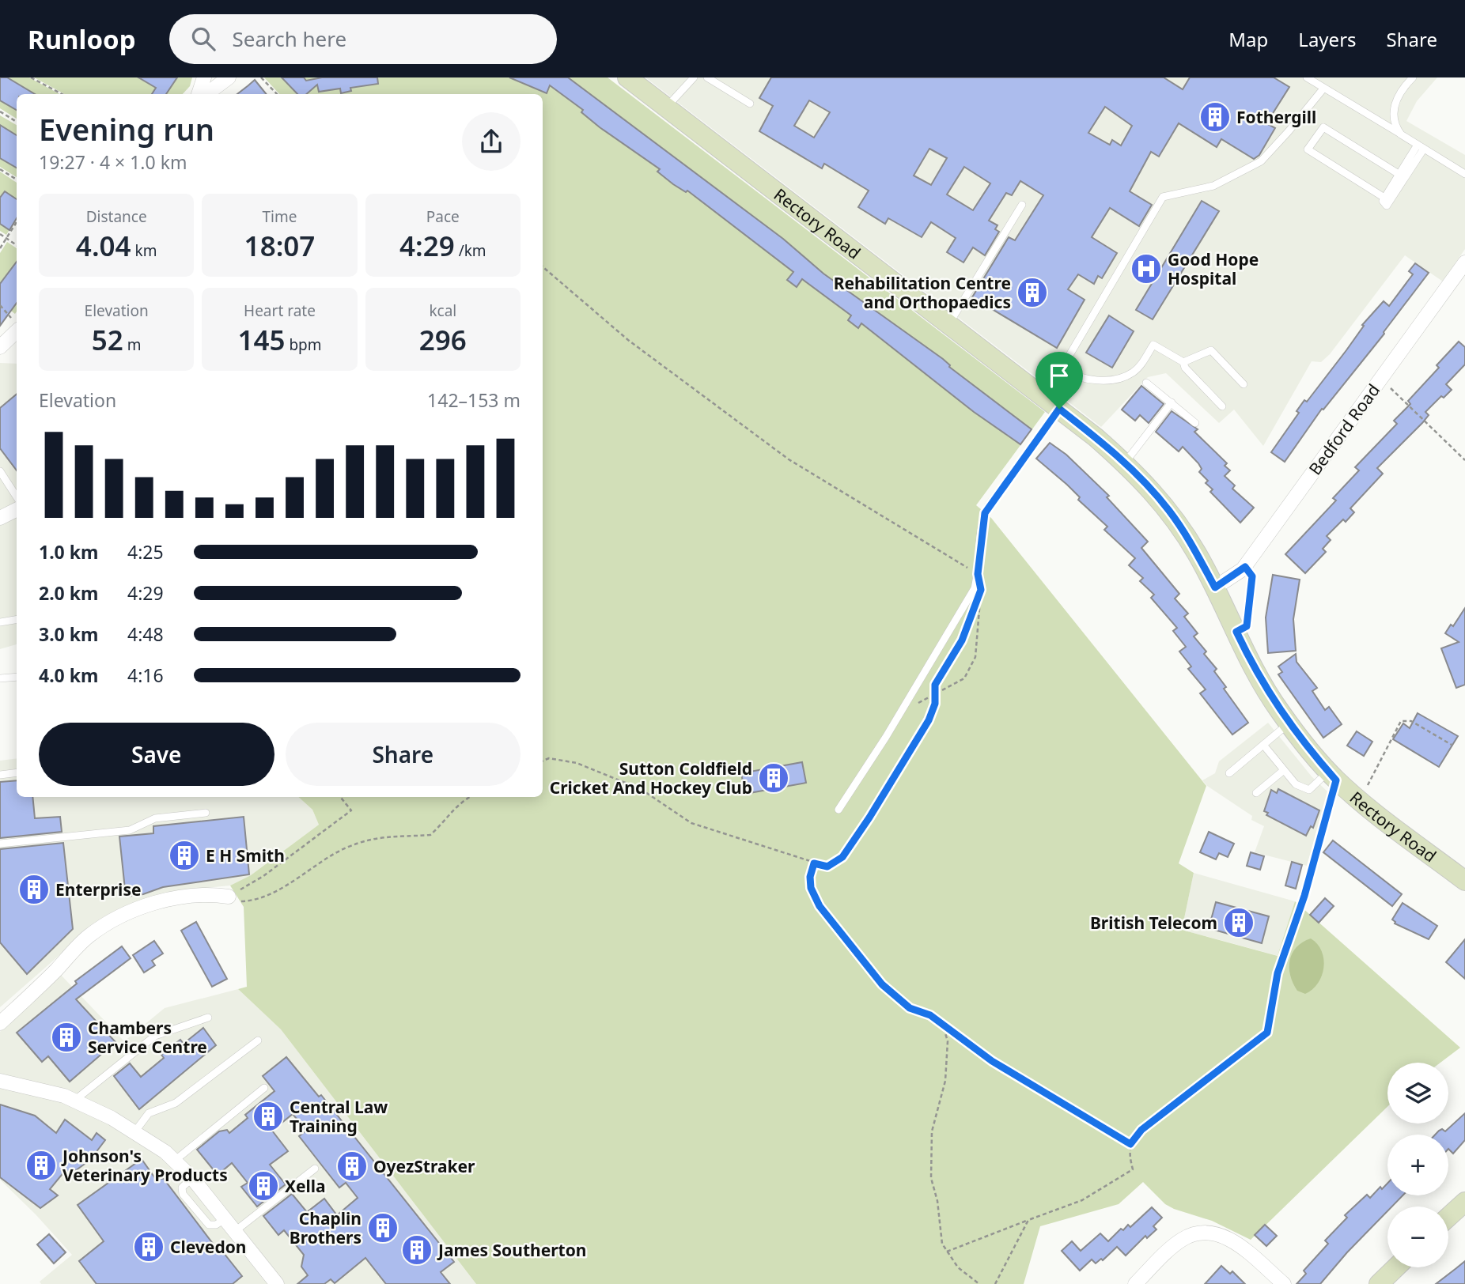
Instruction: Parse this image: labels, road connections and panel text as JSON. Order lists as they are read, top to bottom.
{
  "streets": {
    "street": ["Rectory Road", "Bedford Road"]
  },
  "crossings": [
    ["Rectory Road", "Bedford Road"]
  ],
  "places": {
    "building": [
      "Fothergill",
      "Rehabilitation Centre and Orthopaedics",
      "Sutton Coldfield Cricket And Hockey Club",
      "E H Smith",
      "Enterprise",
      "British Telecom",
      "Chambers Service Centre",
      "Central Law Training",
      "Johnson's Veterinary Products",
      "OyezStraker",
      "Xella",
      "Chaplin Brothers",
      "Clevedon",
      "James Southerton"
    ],
    "hospital": ["Good Hope Hospital"]
  },
  "page": {
    "header": "Runloop",
    "search": "Search here",
    "nav": ["Map", "Layers", "Share"],
    "heading": ["Evening run", "19:27 · 4 × 1.0 km"],
    "stats": [
      ["Distance", "4.04 km"],
      ["Time", "18:07"],
      ["Pace", "4:29 /km"],
      ["Elevation", "52 m"],
      ["Heart rate", "145 bpm"],
      ["kcal", "296"]
    ],
    "chart": ["Elevation", "142–153 m"],
    "list": [
      {
        "name": "1.0 km",
        "note": "4:25"
      },
      {
        "name": "2.0 km",
        "note": "4:29"
      },
      {
        "name": "3.0 km",
        "note": "4:48"
      },
      {
        "name": "4.0 km",
        "note": "4:16"
      }
    ],
    "buttons": ["Save", "Share"],
    "map_buttons": ["+", "−"]
  }
}
